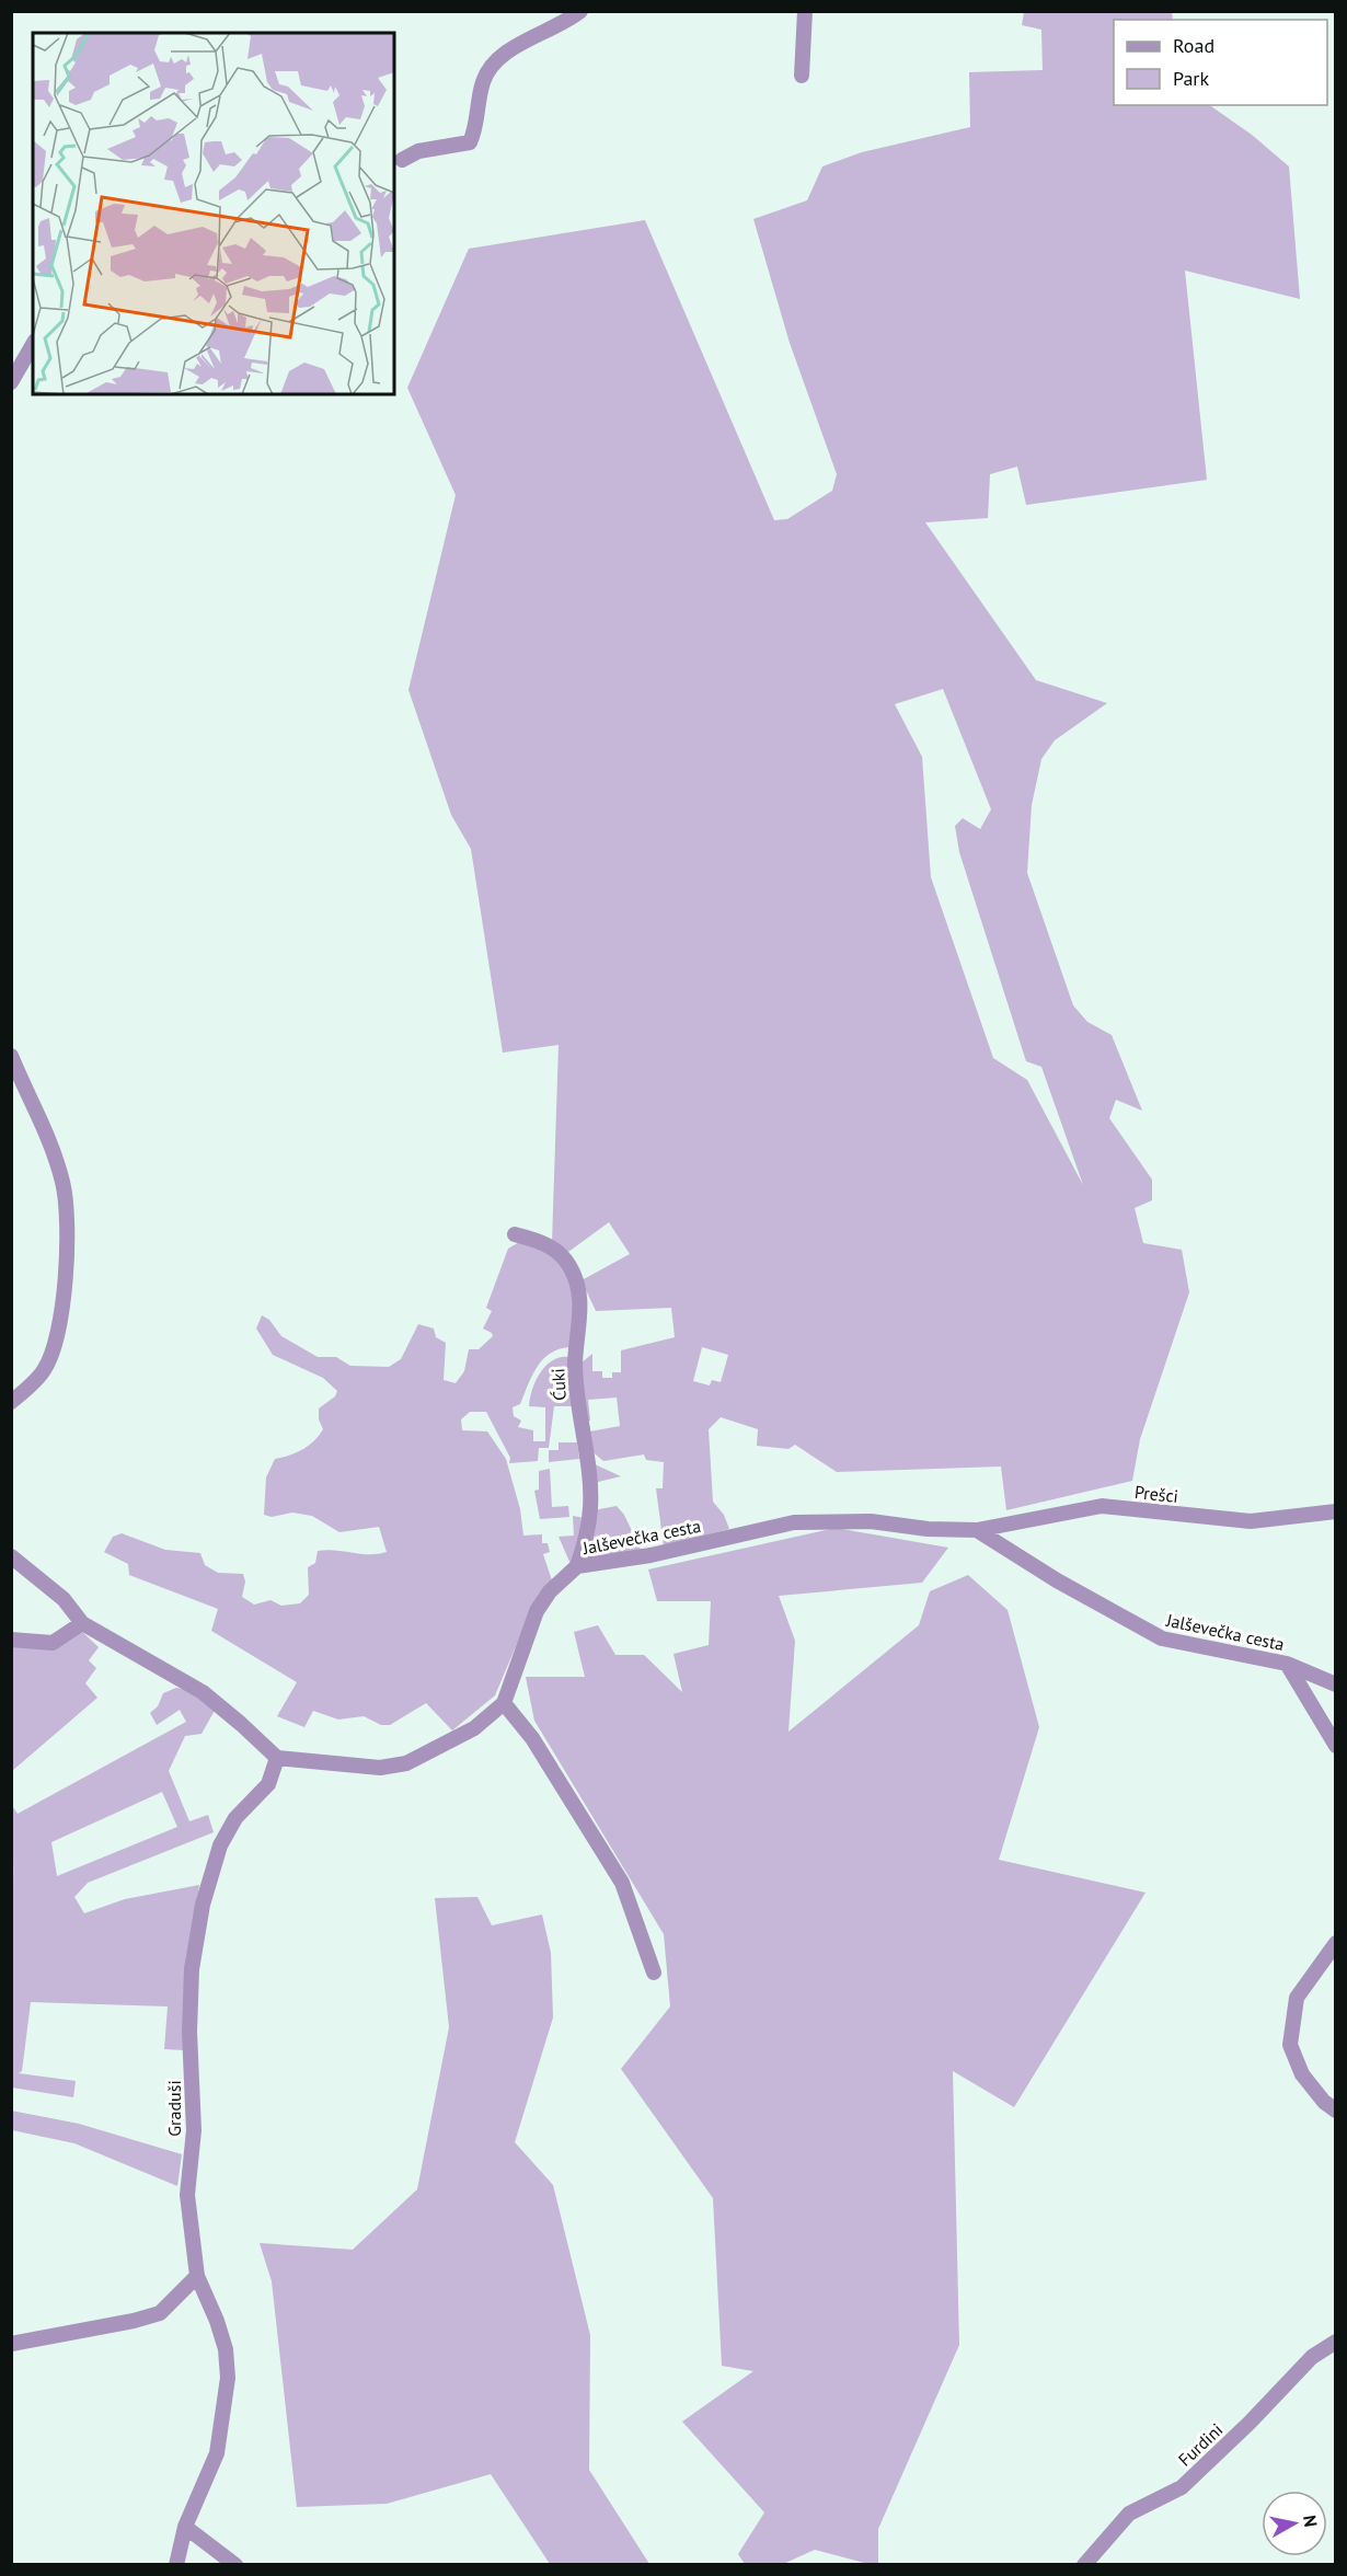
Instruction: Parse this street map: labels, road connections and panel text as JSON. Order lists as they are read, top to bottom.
{
  "streets": {
    "street": [
      "Ćuki",
      "Prešci",
      "Jalševečka cesta",
      "Graduši",
      "Furdini"
    ]
  },
  "crossings": [
    ["Ćuki", "Jalševečka cesta"],
    ["Prešci", "Jalševečka cesta"],
    ["Jalševečka cesta", "Graduši"]
  ],
  "legend": ["Road", "Park"],
  "north": "right"
}
